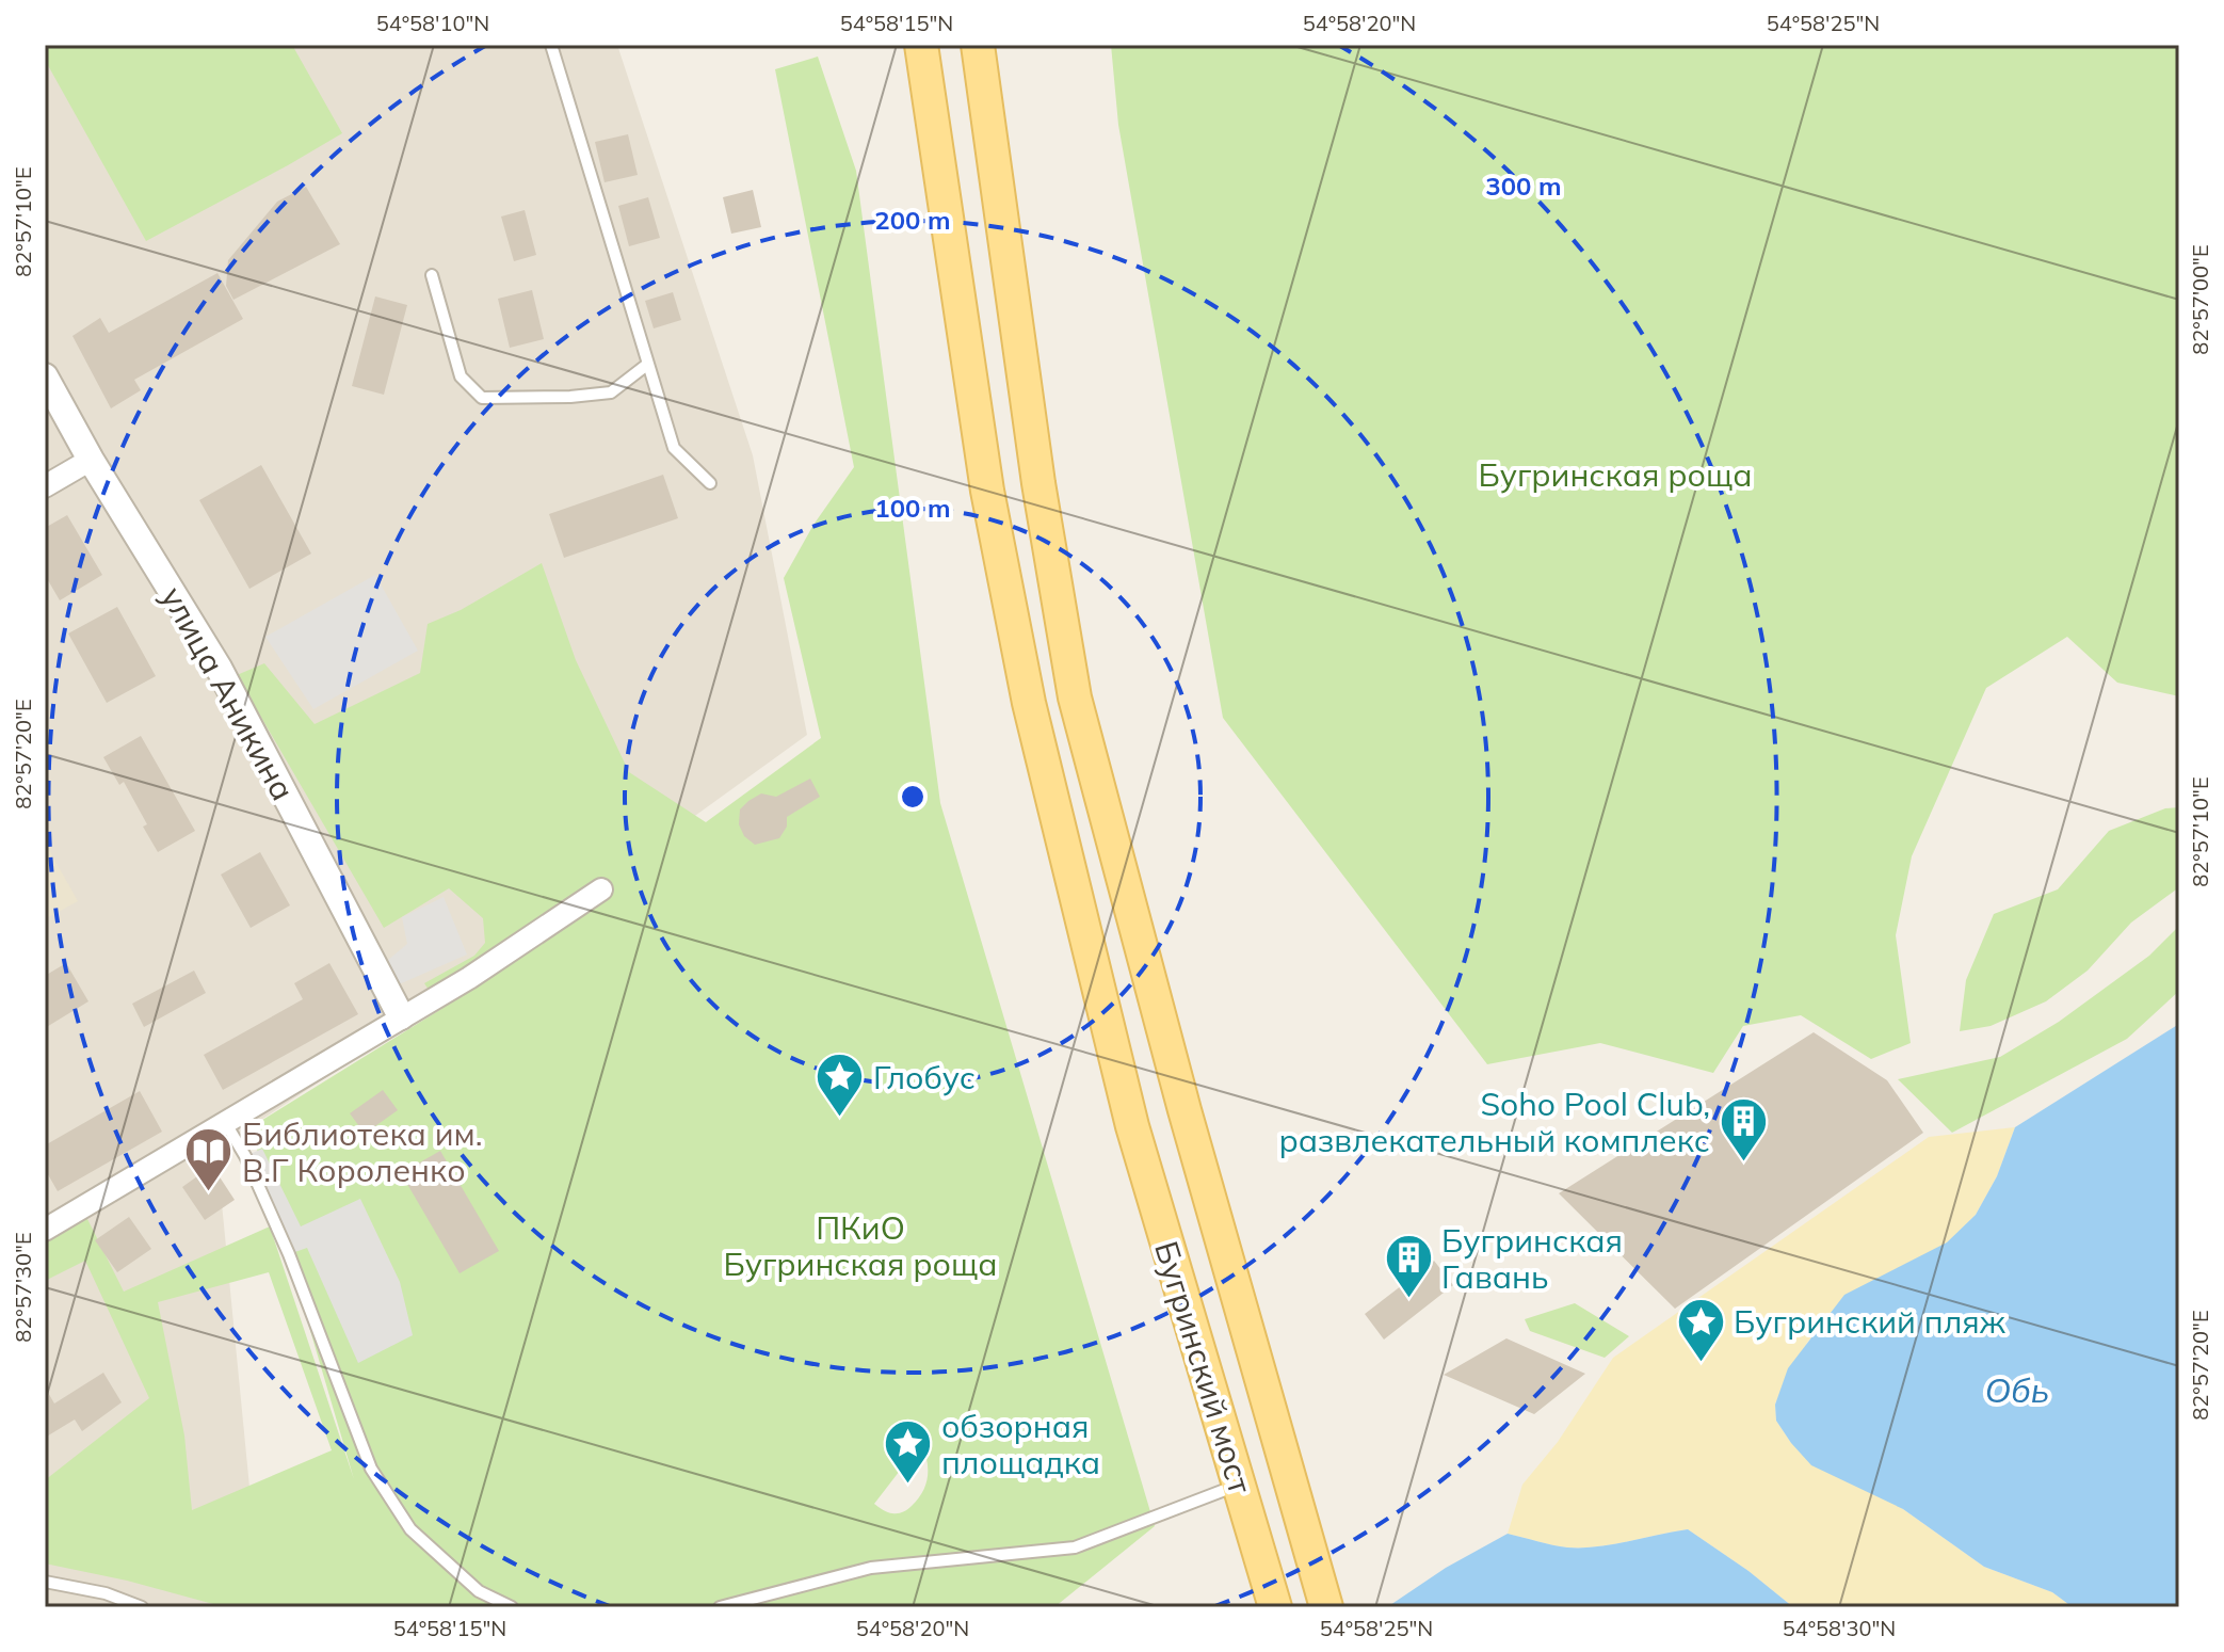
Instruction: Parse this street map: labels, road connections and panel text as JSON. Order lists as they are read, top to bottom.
{
  "streets": {
    "main road": ["Бугринский мост"],
    "street": ["улица Аникина"]
  },
  "water": ["Обь"],
  "parks": ["Бугринская роща", "ПКиО Бугринская роща"],
  "places": {
    "place": ["Глобус", "Бугринский пляж", "обзорная площадка"],
    "building": ["Soho Pool Club, развлекательный комплекс", "Бугринская Гавань"],
    "library": ["Библиотека им. В.Г Короленко"]
  },
  "coordinates": [
    "54°58'10\"N",
    "54°58'15\"N",
    "54°58'20\"N",
    "54°58'25\"N",
    "82°57'10\"E",
    "82°57'00\"E",
    "82°57'20\"E",
    "82°57'30\"E",
    "54°58'30\"N"
  ],
  "rings": ["300 m", "200 m", "100 m"]
}
